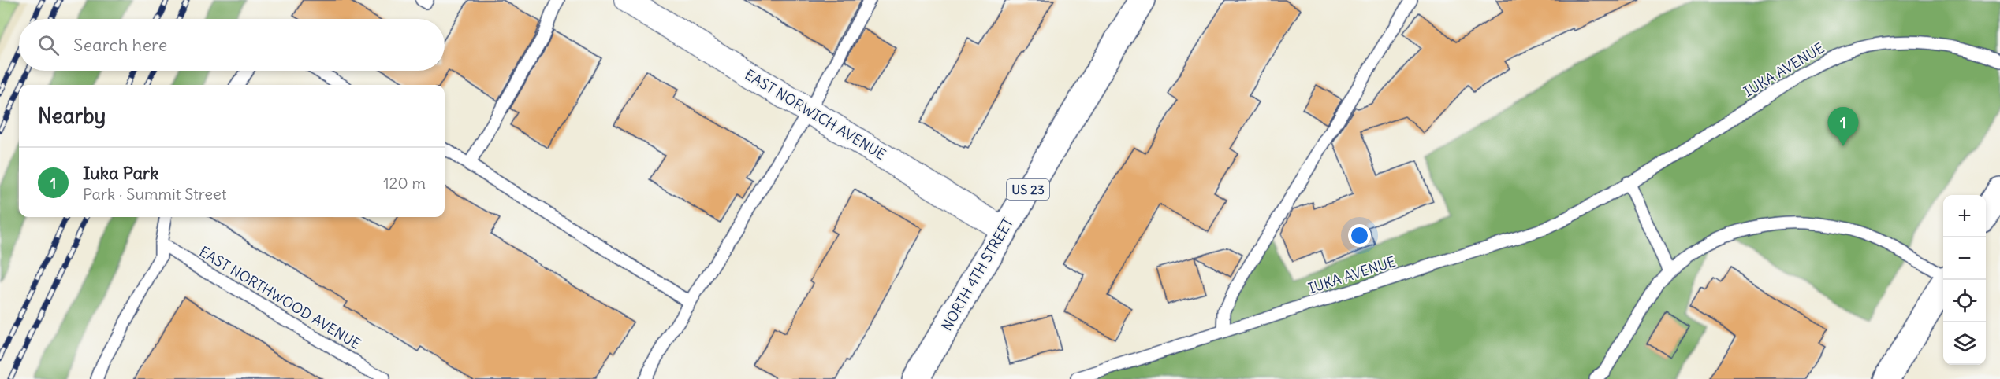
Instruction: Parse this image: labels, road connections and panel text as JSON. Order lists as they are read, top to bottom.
{
  "streets": {
    "main road": ["US 23", "NORTH 4TH STREET"],
    "street": ["EAST NORWICH AVENUE"],
    "lane": ["IUKA AVENUE", "EAST NORTHWOOD AVENUE"]
  },
  "crossings": [
    ["EAST NORWICH AVENUE", "NORTH 4TH STREET"]
  ],
  "page": {
    "search": "Search here",
    "heading": "Nearby",
    "pins": "1",
    "list": [
      {
        "mark": "1",
        "name": "Iuka Park",
        "note": "Park · Summit Street",
        "value": "120 m"
      }
    ],
    "map_buttons": ["+", "−"]
  }
}
